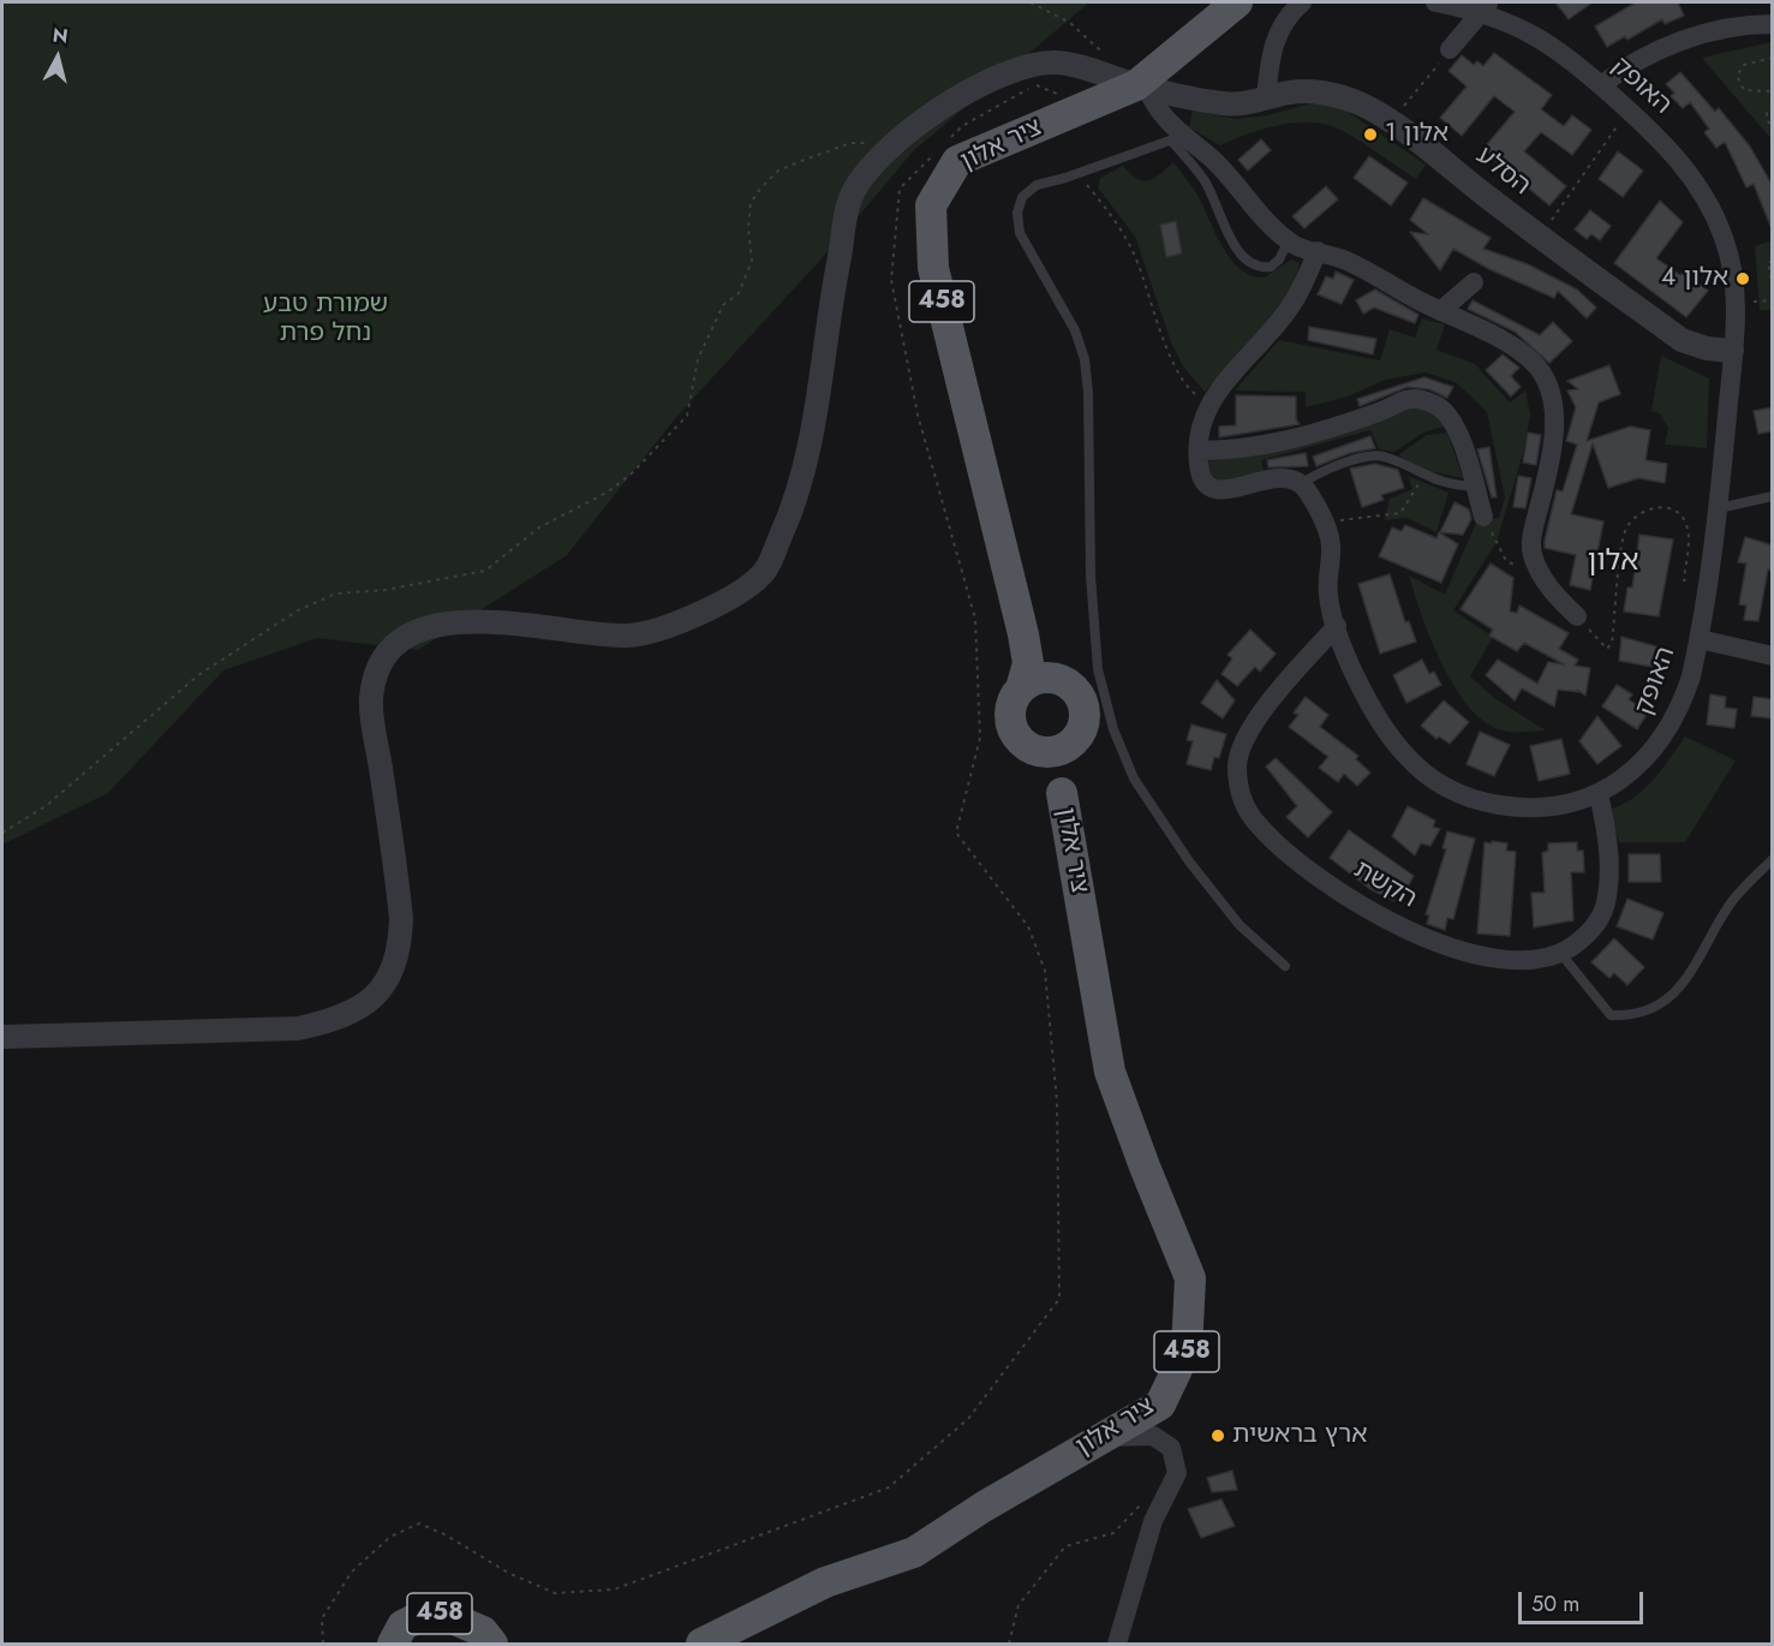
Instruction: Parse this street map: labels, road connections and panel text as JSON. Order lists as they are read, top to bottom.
{
  "streets": {
    "main road": ["ציר אלון", "458"],
    "street": ["האופק", "הסלע", "הקשת"]
  },
  "crossings": [
    ["האופק", "הסלע"],
    ["האופק", "הקשת"],
    ["ציר אלון", "הסלע"]
  ],
  "districts": ["אלון"],
  "parks": ["שמורת טבע נחל פרת"],
  "places": ["אלון 1", "אלון 4", "ארץ בראשית"],
  "scale_bar": "50 m",
  "north": "top"
}
